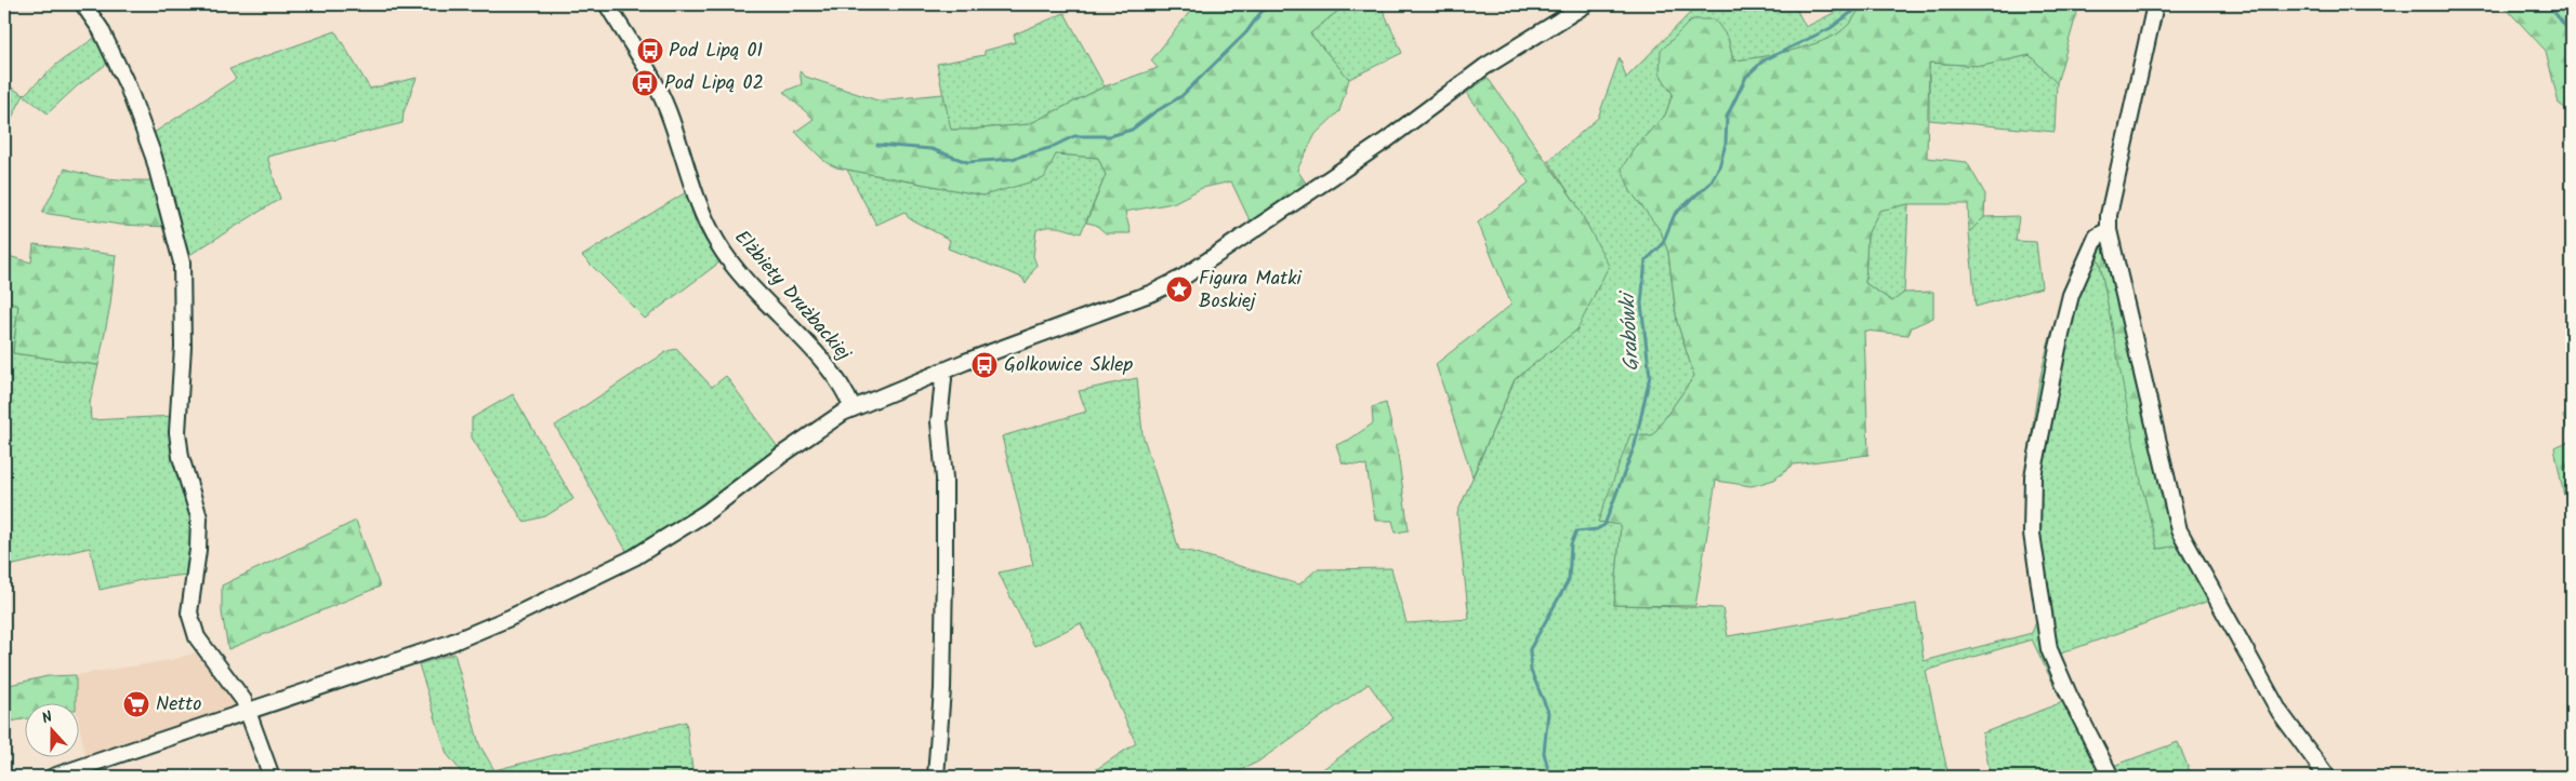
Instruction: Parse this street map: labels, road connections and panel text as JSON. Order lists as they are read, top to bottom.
{
  "streets": {
    "street": ["Elżbiety Drużbackiej"]
  },
  "water": ["Grabówki"],
  "places": {
    "bus stop": ["Pod Lipą 01", "Pod Lipą 02", "Golkowice Sklep"],
    "place": ["Figura Matki Boskiej"],
    "supermarket": ["Netto"]
  },
  "north": "top"
}
